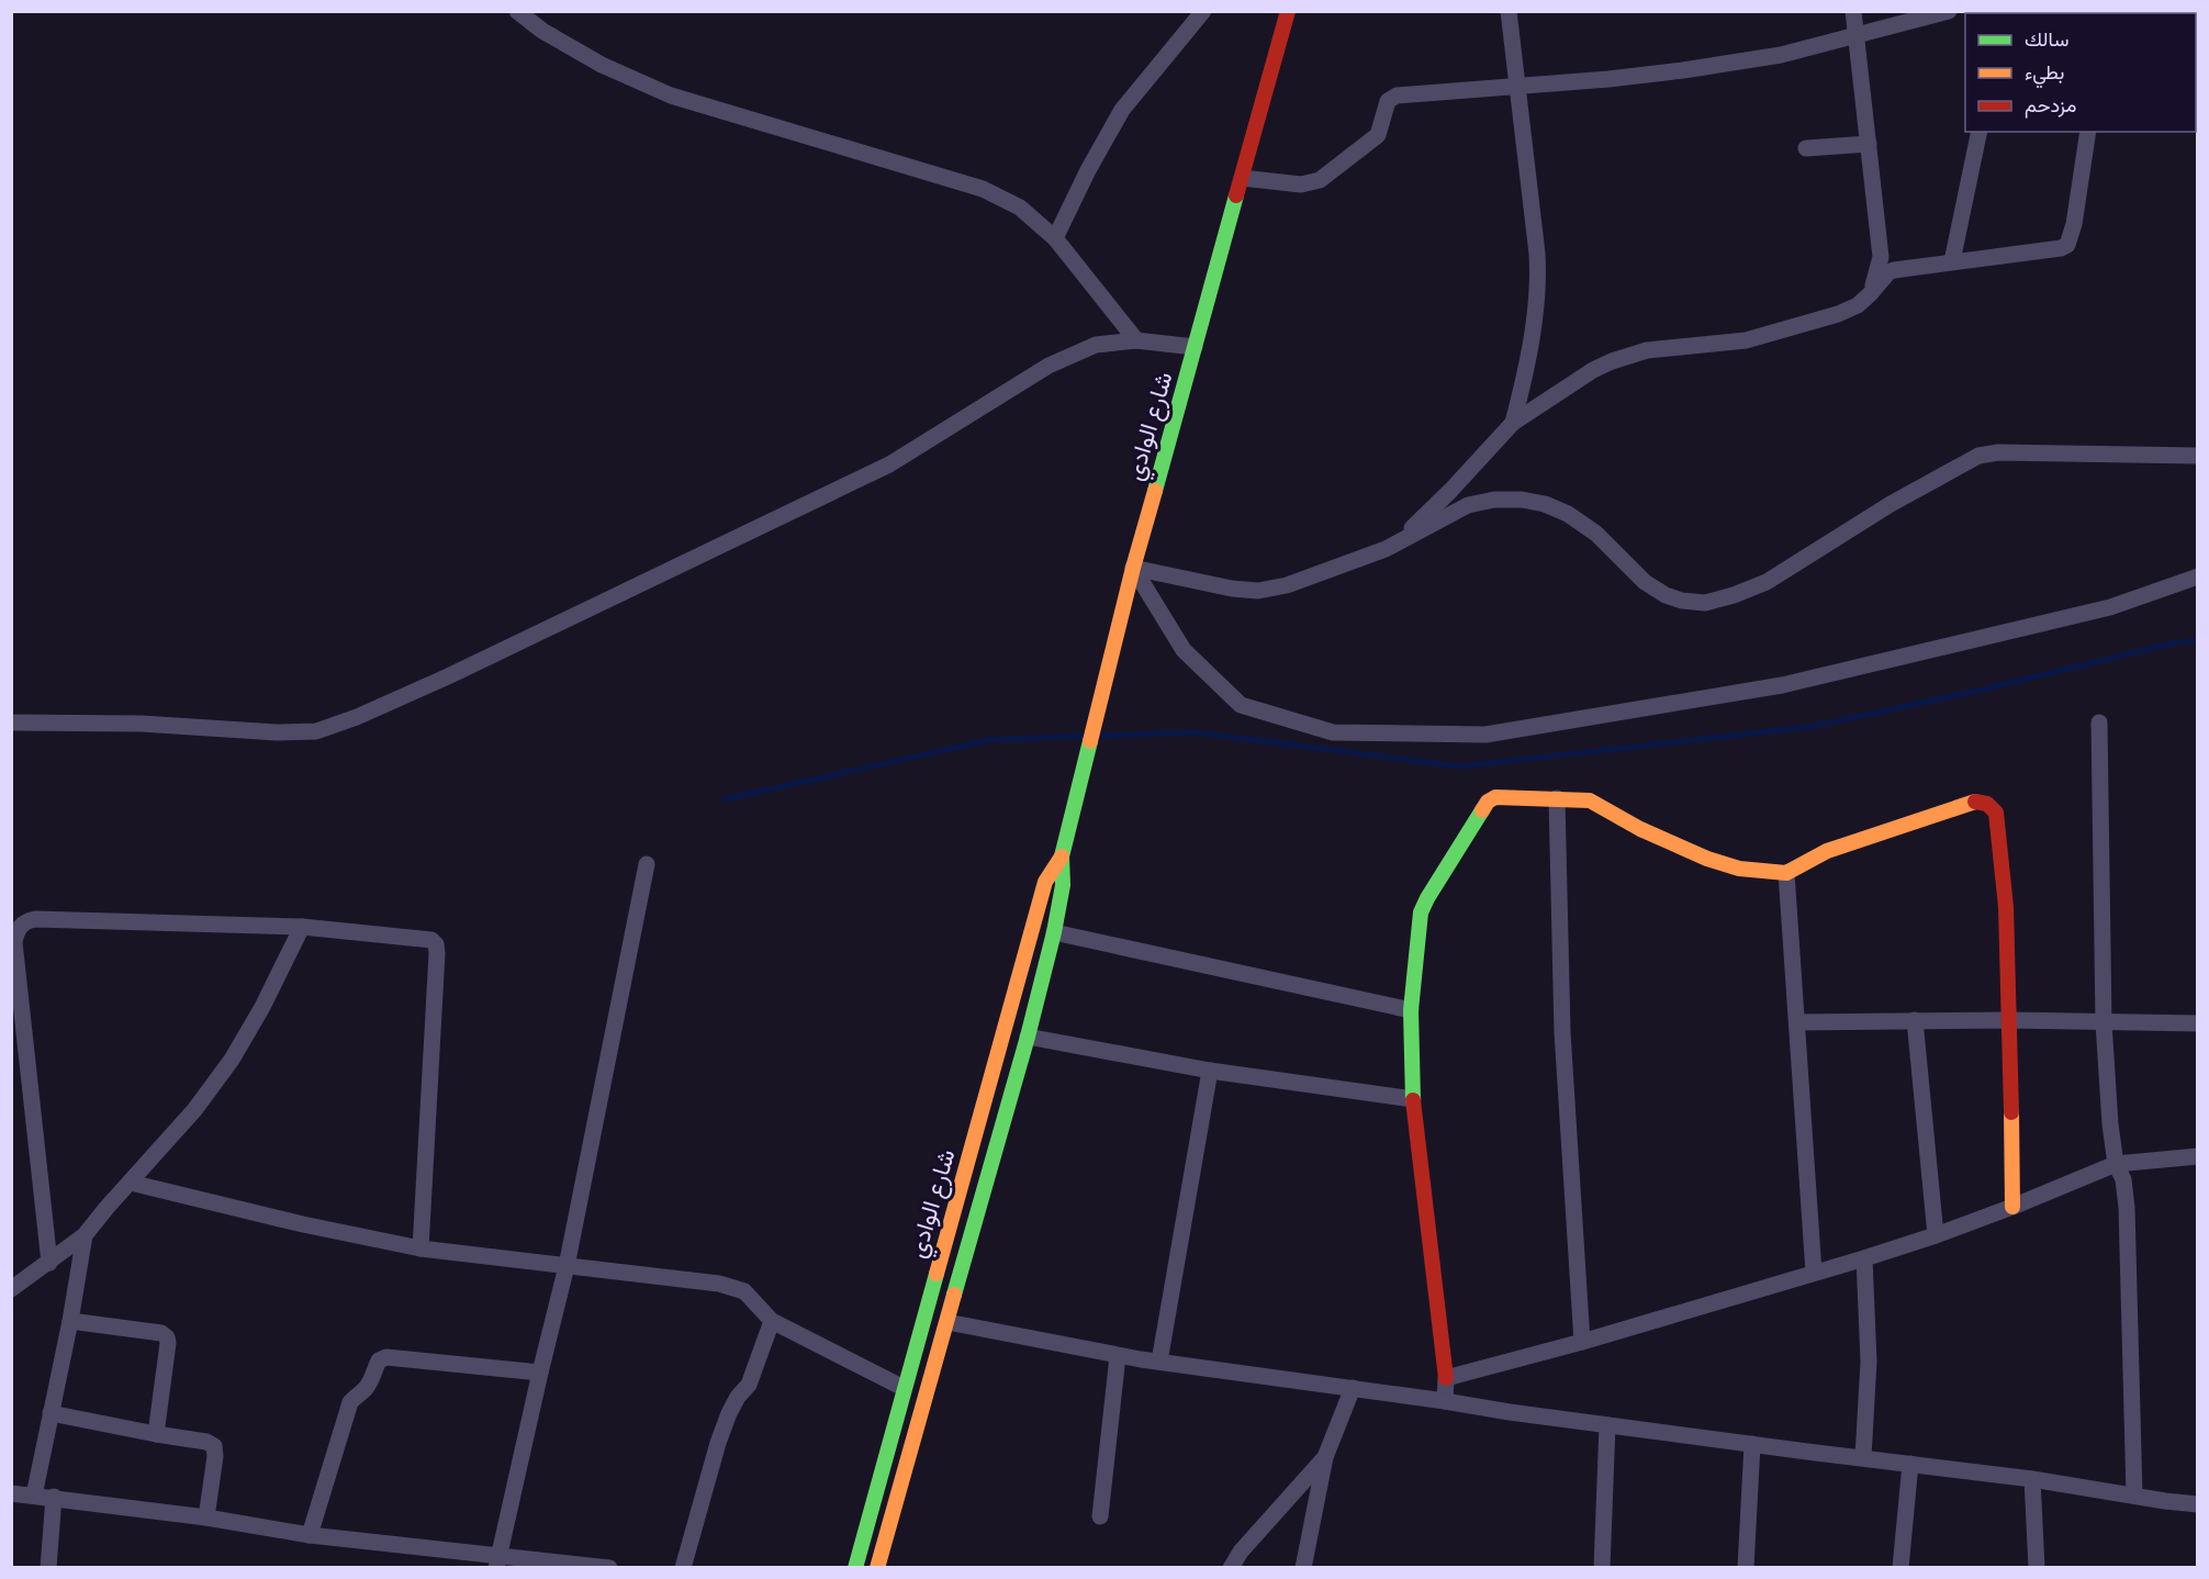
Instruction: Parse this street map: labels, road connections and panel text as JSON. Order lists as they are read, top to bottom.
{
  "streets": {
    "main road": ["شارع الوادي"]
  },
  "legend": ["سالك", "بطيء", "مزدحم"]
}
